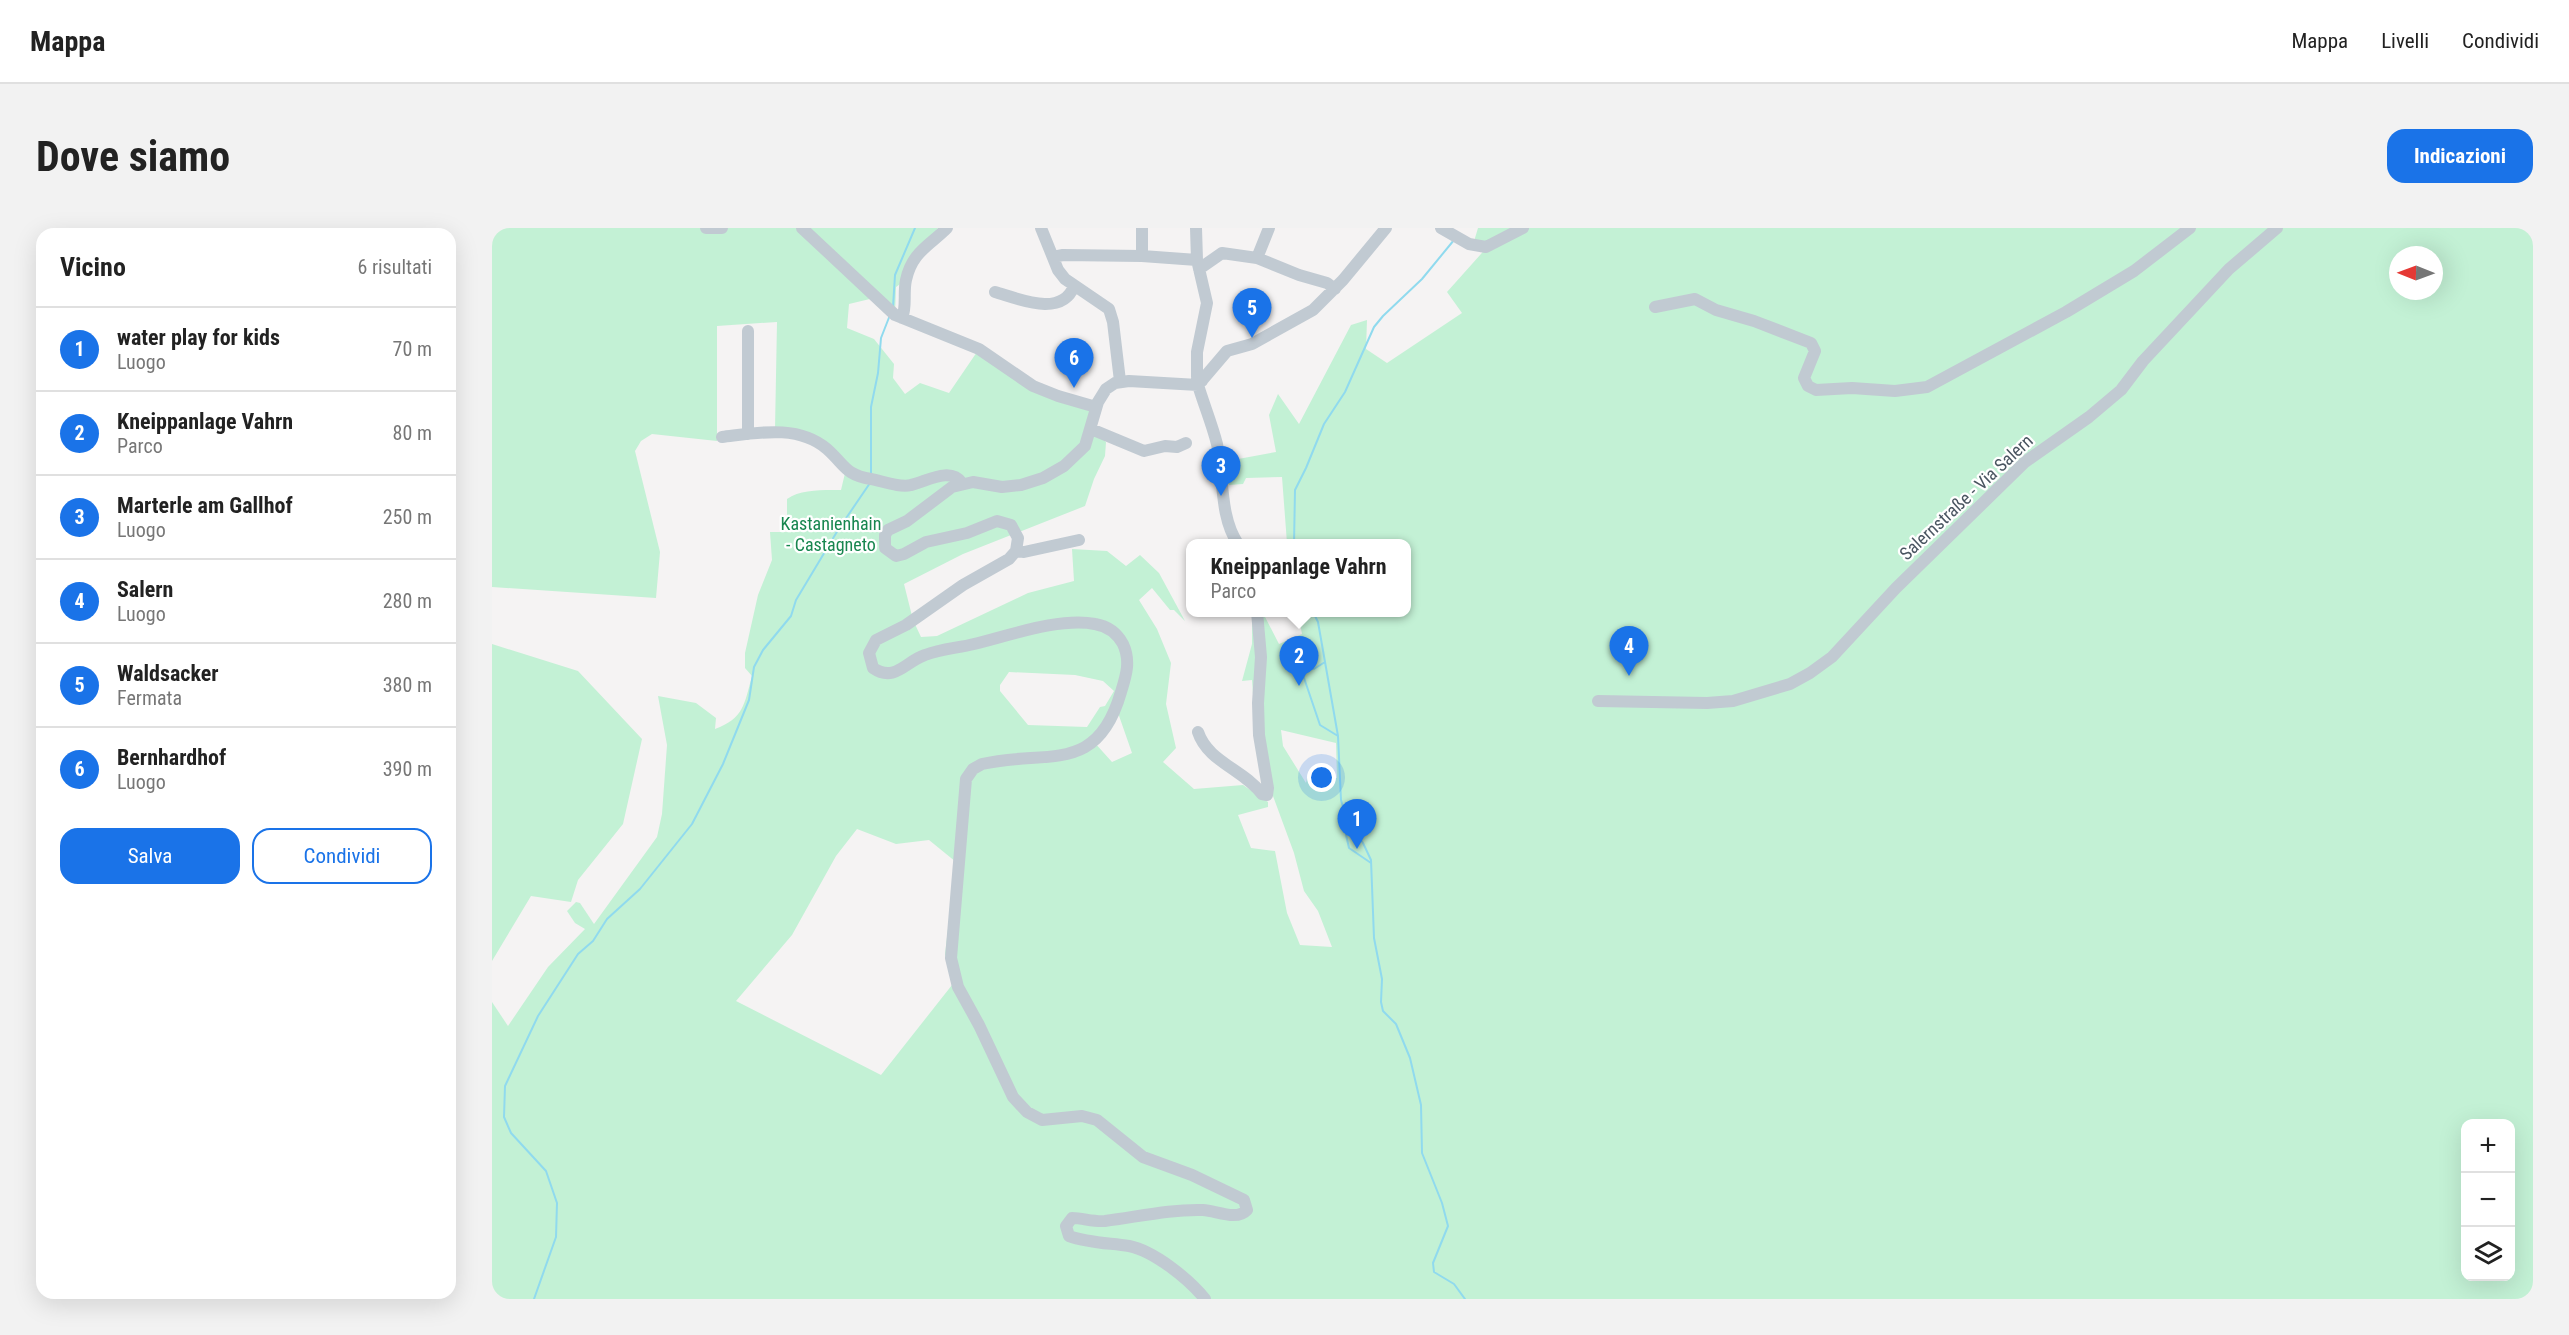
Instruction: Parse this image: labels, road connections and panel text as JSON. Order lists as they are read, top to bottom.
{
  "streets": {
    "street": ["Salernstraße - Via Salern"]
  },
  "parks": ["Kastanienhain - Castagneto"],
  "north": "left",
  "page": {
    "header": "Mappa",
    "nav": ["Mappa", "Livelli", "Condividi"],
    "buttons": [
      "Indicazioni",
      ["Salva", "Condividi"]
    ],
    "title": "Dove siamo",
    "heading": ["Vicino", "6 risultati"],
    "pins": [
      "5",
      "6",
      "3",
      "4",
      "2",
      "1"
    ],
    "list": [
      {
        "mark": "1",
        "name": "water play for kids",
        "note": "Luogo",
        "value": "70 m"
      },
      {
        "mark": "2",
        "name": "Kneippanlage Vahrn",
        "note": "Parco",
        "value": "80 m"
      },
      {
        "mark": "3",
        "name": "Marterle am Gallhof",
        "note": "Luogo",
        "value": "250 m"
      },
      {
        "mark": "4",
        "name": "Salern",
        "note": "Luogo",
        "value": "280 m"
      },
      {
        "mark": "5",
        "name": "Waldsacker",
        "note": "Fermata",
        "value": "380 m"
      },
      {
        "mark": "6",
        "name": "Bernhardhof",
        "note": "Luogo",
        "value": "390 m"
      }
    ],
    "popup": ["Kneippanlage Vahrn", "Parco"],
    "map_buttons": ["+", "−"]
  }
}
